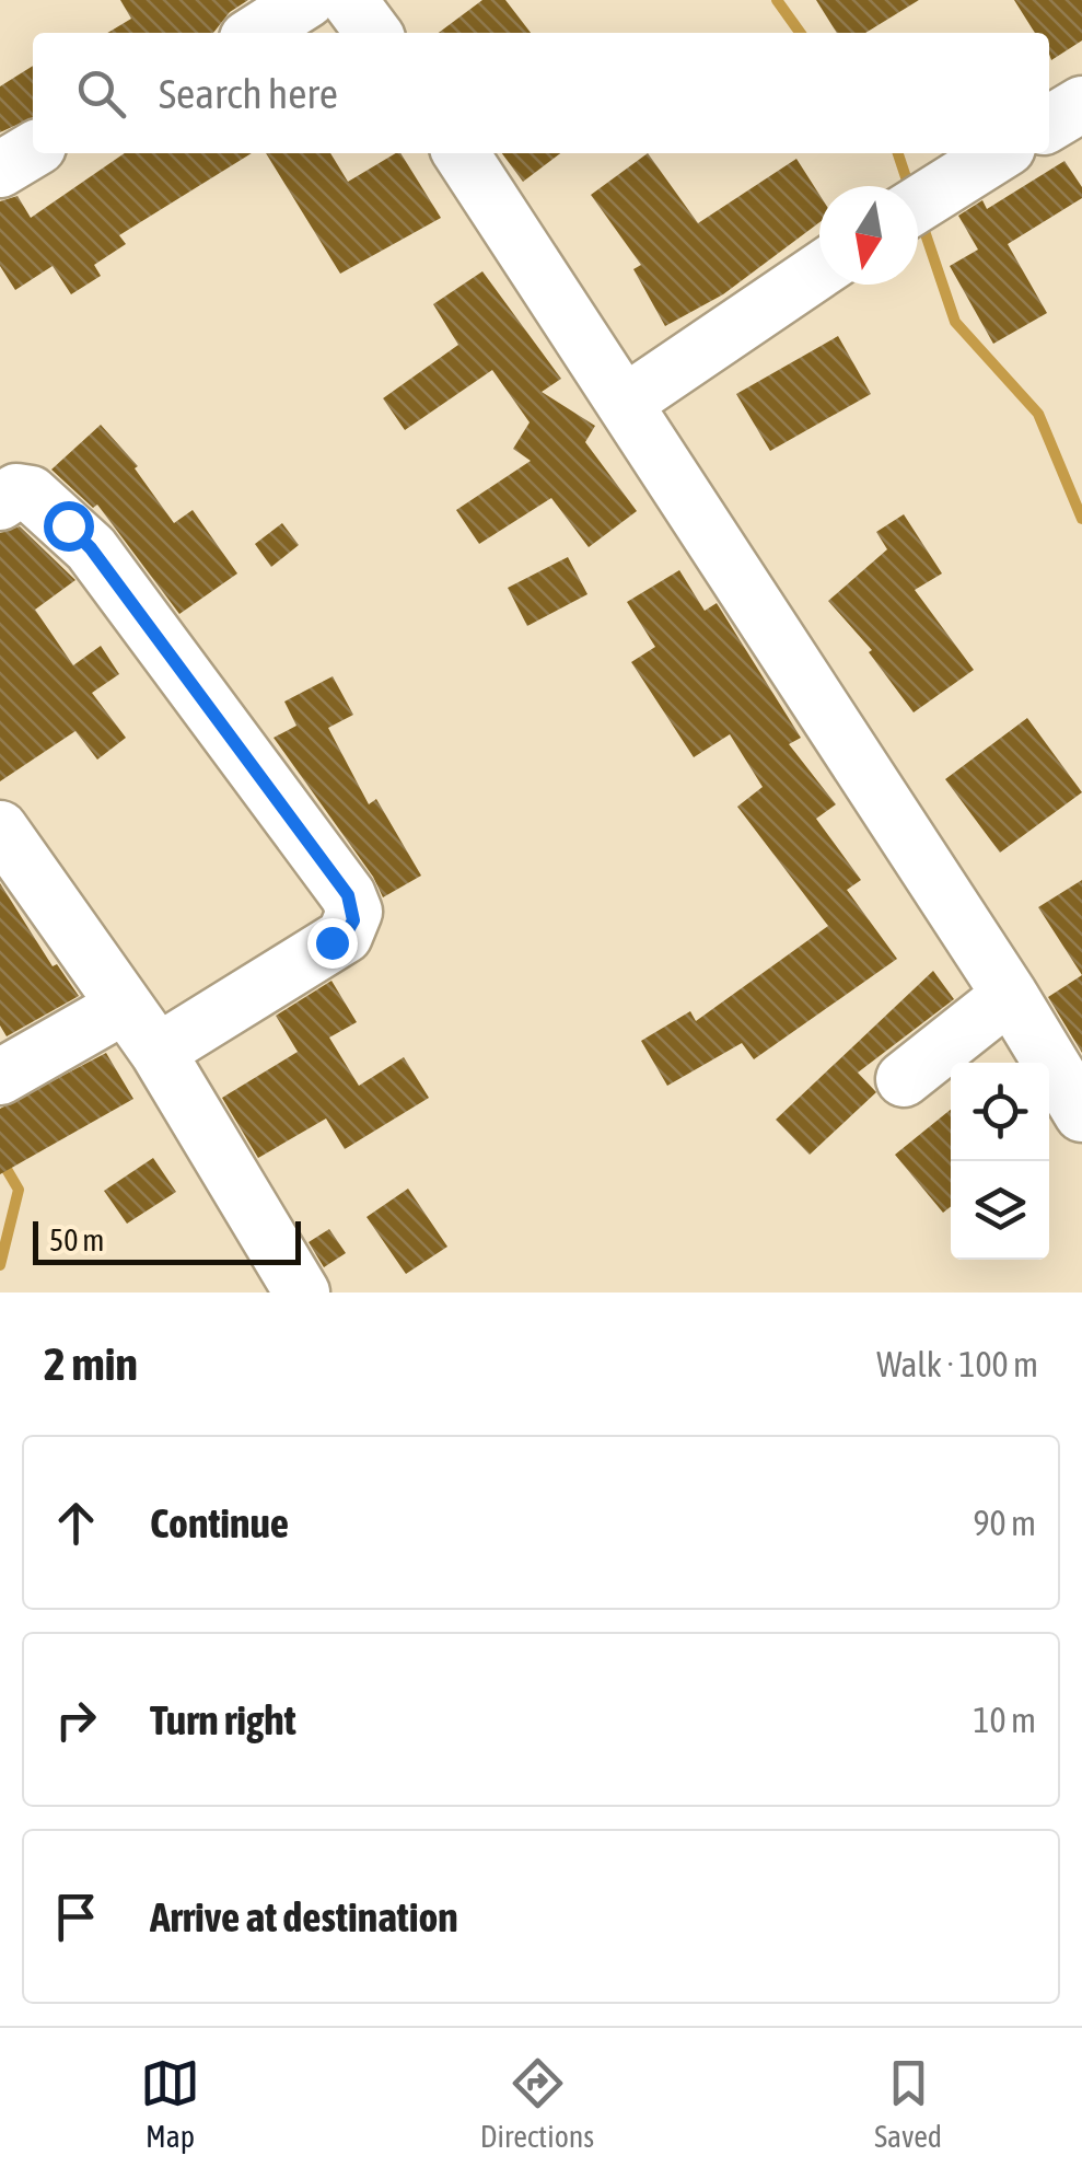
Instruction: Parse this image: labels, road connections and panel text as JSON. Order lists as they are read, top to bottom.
{
  "scale_bar": "50 m",
  "north": "bottom",
  "page": {
    "search": "Search here",
    "scale": "50 m",
    "heading": ["2 min", "Walk · 100 m"],
    "list": [
      ["Continue", "90 m"],
      ["Turn right", "10 m"],
      "Arrive at destination"
    ],
    "nav": ["Map", "Directions", "Saved"]
  }
}
